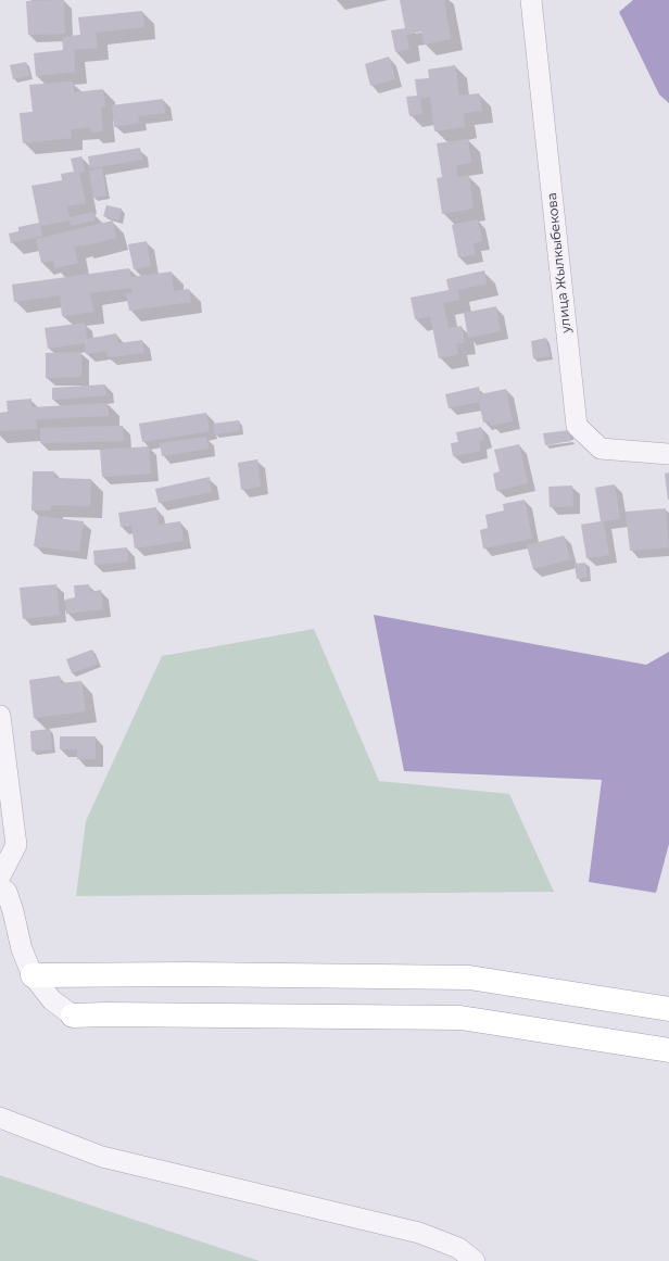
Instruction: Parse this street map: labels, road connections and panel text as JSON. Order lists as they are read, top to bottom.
{
  "streets": {
    "street": ["улица Жылкыбекова"]
  }
}
